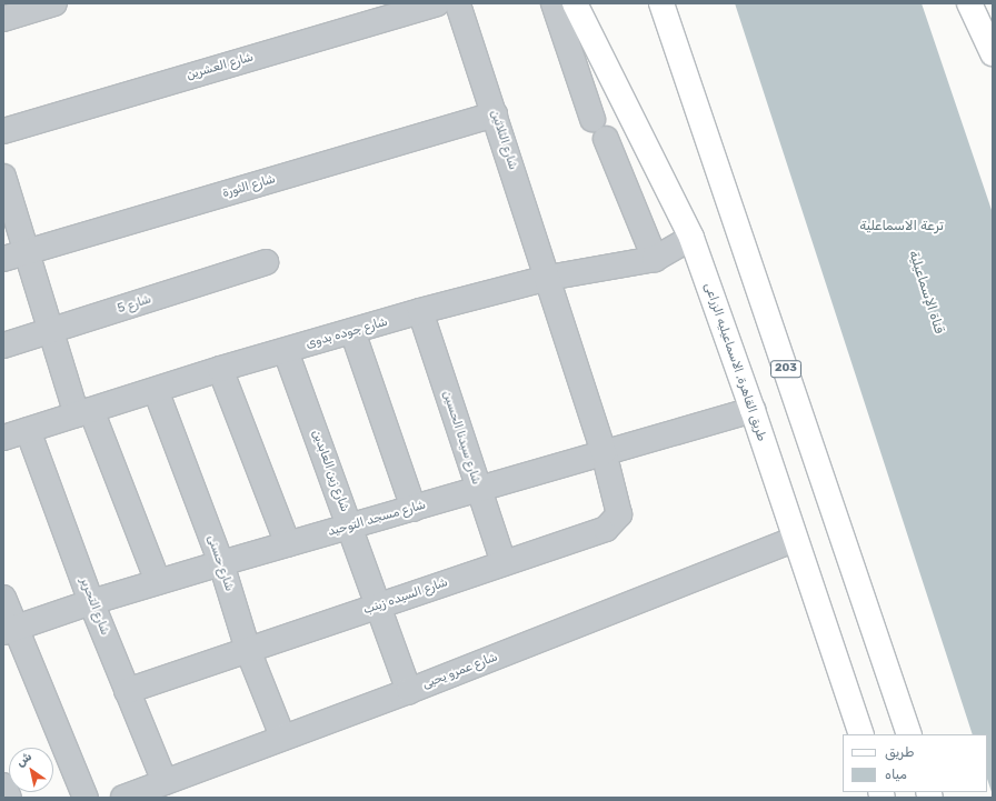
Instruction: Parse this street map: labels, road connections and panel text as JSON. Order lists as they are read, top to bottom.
{
  "streets": {
    "main road": ["طريق القاهرة, الاسماعيليه الزراعى", "203"],
    "street": [
      "شارع العشرين",
      "شارع الثلاثين",
      "شارع الثورة",
      "شارع 5",
      "شارع جوده بدوى",
      "شارع سيدنا الحسين",
      "شارع زين العابدين",
      "شارع مسجد التوحيد",
      "شارع حسنى",
      "شارع السيده زينب",
      "شارع التحرير",
      "شارع عمرو يحيى"
    ]
  },
  "crossings": [
    ["شارع الثلاثين", "شارع الثورة"],
    ["شارع الثلاثين", "شارع جوده بدوى"],
    ["شارع الثلاثين", "شارع مسجد التوحيد"],
    ["شارع الثلاثين", "شارع السيده زينب"],
    ["شارع جوده بدوى", "طريق القاهرة, الاسماعيليه الزراعى"],
    ["شارع جوده بدوى", "شارع سيدنا الحسين"],
    ["شارع جوده بدوى", "شارع زين العابدين"],
    ["شارع جوده بدوى", "شارع حسنى"],
    ["شارع جوده بدوى", "شارع التحرير"],
    ["طريق القاهرة, الاسماعيليه الزراعى", "شارع مسجد التوحيد"],
    ["طريق القاهرة, الاسماعيليه الزراعى", "شارع عمرو يحيى"],
    ["شارع سيدنا الحسين", "شارع مسجد التوحيد"],
    ["شارع سيدنا الحسين", "شارع السيده زينب"],
    ["شارع زين العابدين", "شارع مسجد التوحيد"],
    ["شارع زين العابدين", "شارع السيده زينب"],
    ["شارع زين العابدين", "شارع عمرو يحيى"],
    ["شارع مسجد التوحيد", "شارع حسنى"],
    ["شارع مسجد التوحيد", "شارع السيده زينب"],
    ["شارع مسجد التوحيد", "شارع التحرير"],
    ["شارع حسنى", "شارع السيده زينب"],
    ["شارع حسنى", "شارع عمرو يحيى"],
    ["شارع السيده زينب", "شارع التحرير"],
    ["شارع التحرير", "شارع عمرو يحيى"]
  ],
  "water": ["ترعة الاسماعلية", "قناة الإسماعيلية"],
  "legend": ["طريق", "مياه"],
  "north": "top left"
}
